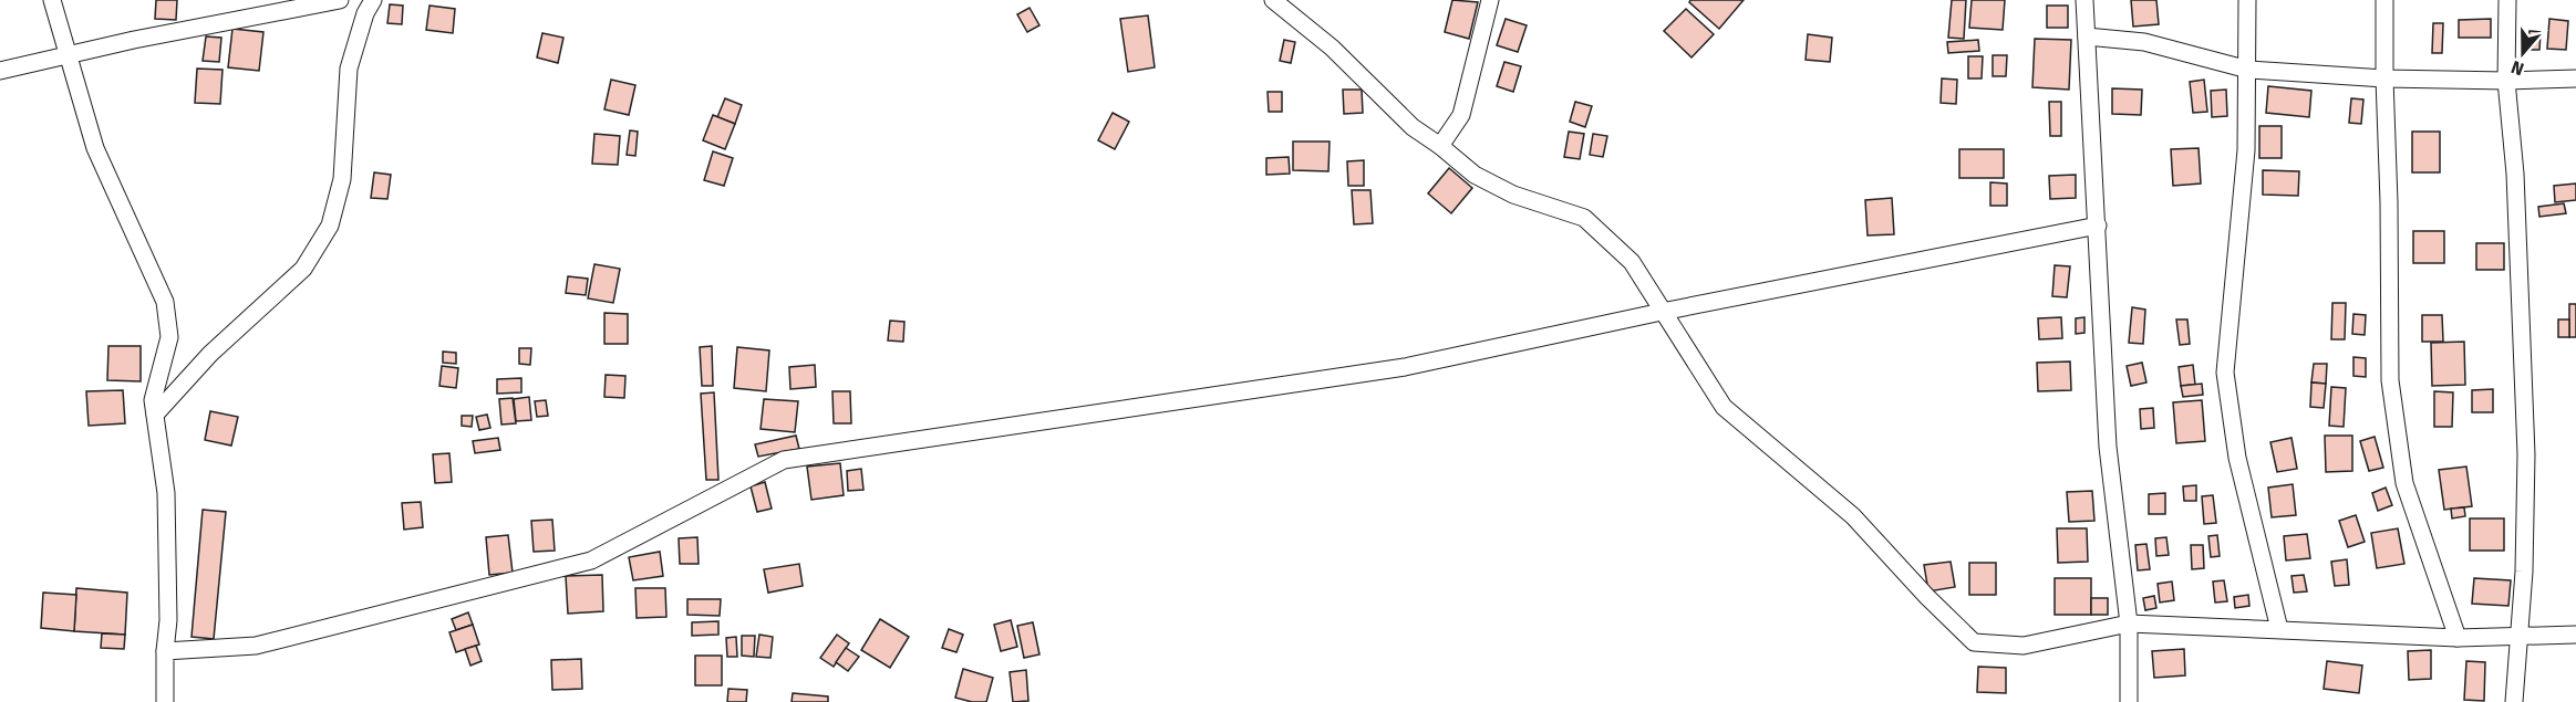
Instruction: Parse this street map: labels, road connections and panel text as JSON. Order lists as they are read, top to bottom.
{
  "north": "bottom"
}
